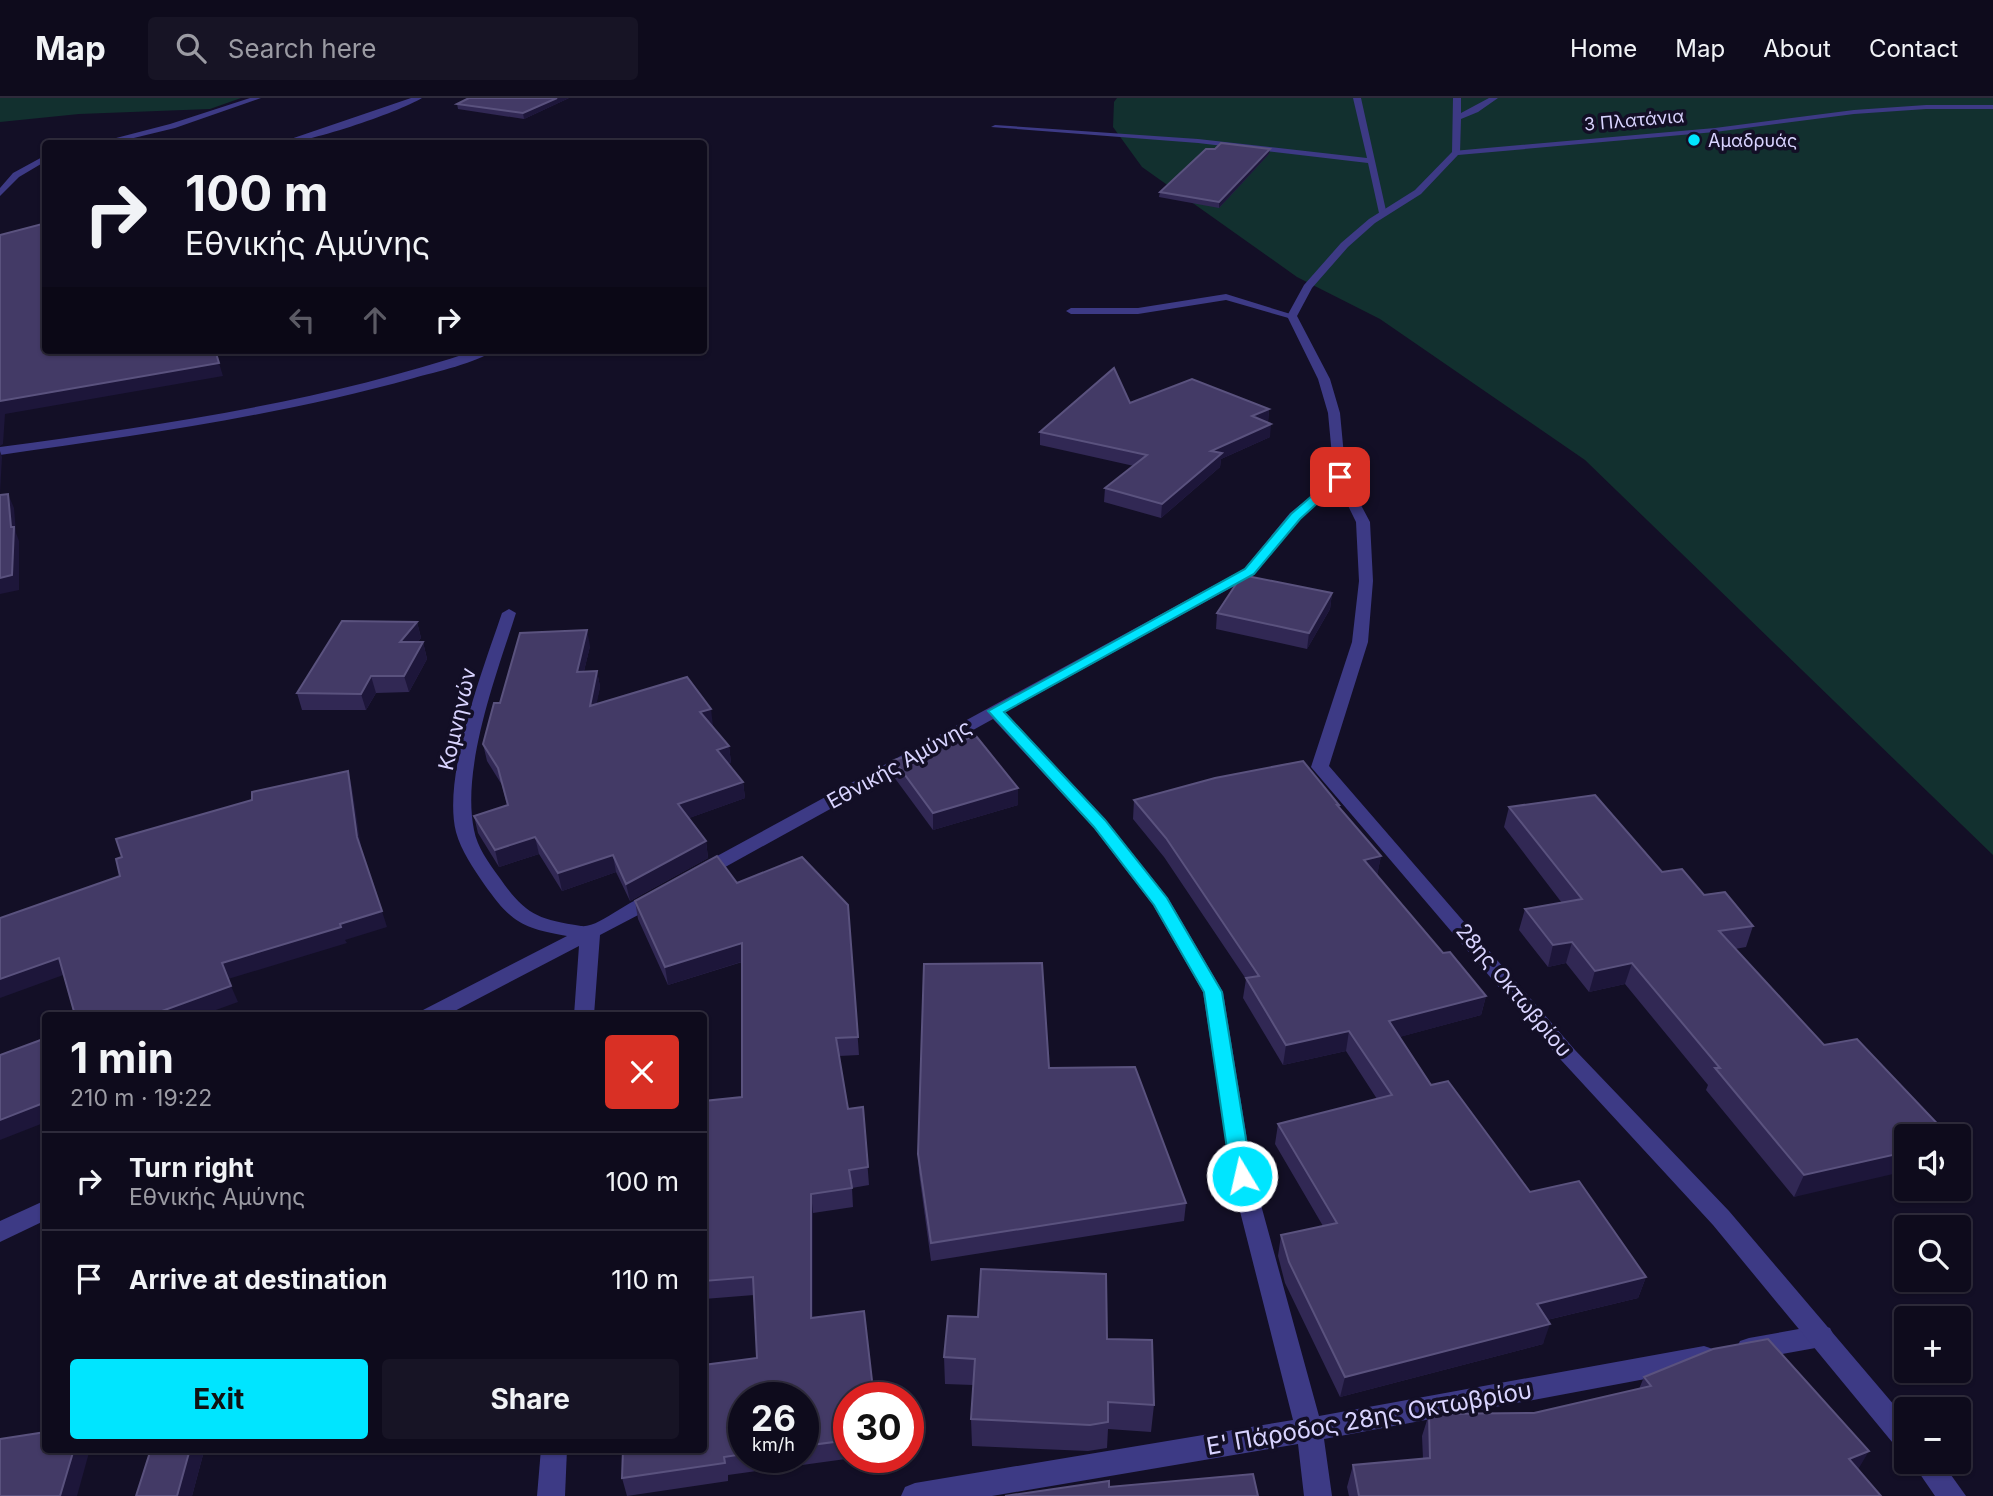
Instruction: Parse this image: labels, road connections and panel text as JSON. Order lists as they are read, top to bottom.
{
  "streets": {
    "street": [
      "3 Πλατάνια",
      "Κομνηνών",
      "Εθνικής Αμύνης",
      "28ης Οκτωβρίου",
      "Ε' Πάροδος 28ης Οκτωβρίου"
    ]
  },
  "crossings": [
    ["Κομνηνών", "Εθνικής Αμύνης"],
    ["Εθνικής Αμύνης", "28ης Οκτωβρίου"],
    ["28ης Οκτωβρίου", "Ε' Πάροδος 28ης Οκτωβρίου"]
  ],
  "places": ["Αμαδρυάς"],
  "page": {
    "header": "Map",
    "search": "Search here",
    "nav": [
      "Home",
      "Map",
      "About",
      "Contact"
    ],
    "turn": ["100 m", "Εθνικής Αμύνης"],
    "heading": ["1 min", "210 m · 19:22"],
    "map_buttons": ["+", "−"],
    "list": [
      {
        "name": "Turn right",
        "note": "Εθνικής Αμύνης",
        "value": "100 m"
      },
      {
        "name": "Arrive at destination",
        "value": "110 m"
      }
    ],
    "buttons": ["Exit", "Share"],
    "speed": "26 km/h",
    "limit": "30"
  }
}
